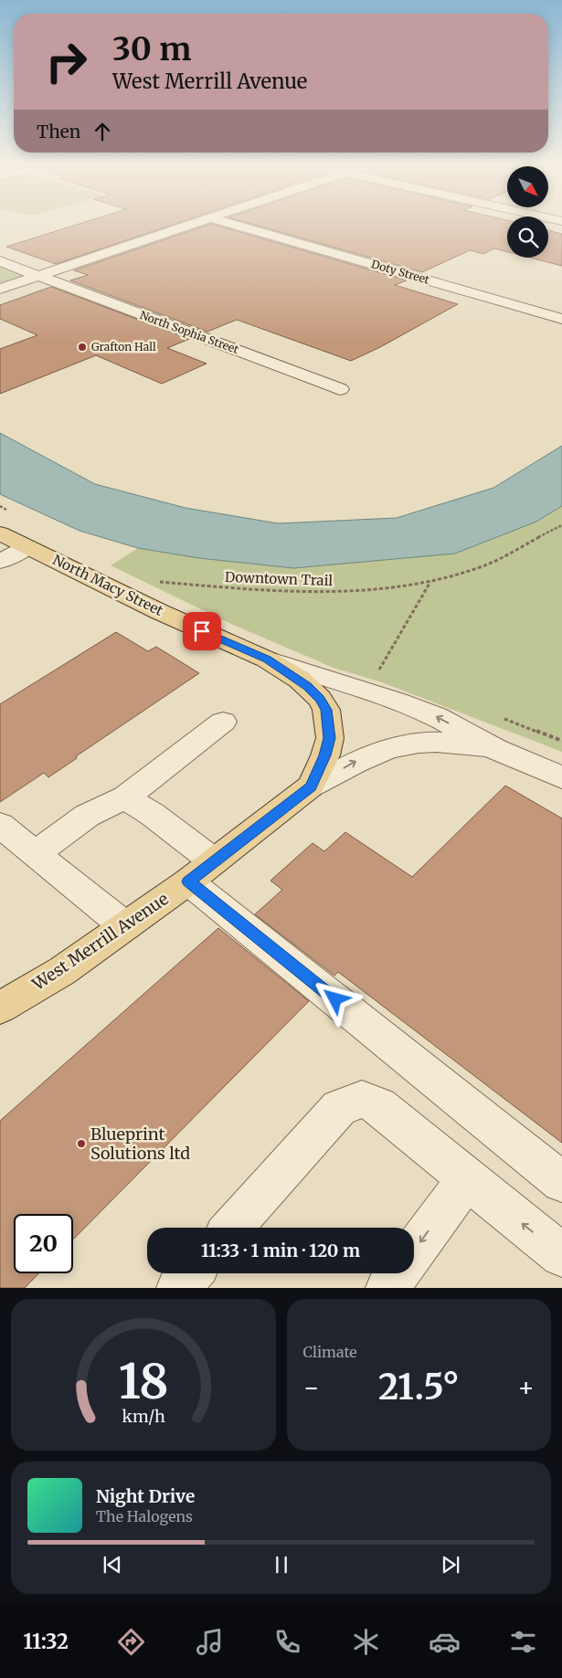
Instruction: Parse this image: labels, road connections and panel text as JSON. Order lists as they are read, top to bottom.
{
  "streets": {
    "main road": ["North Macy Street", "West Merrill Avenue"],
    "street": ["Doty Street", "North Sophia Street"],
    "path": ["Downtown Trail"]
  },
  "crossings": [
    ["North Macy Street", "West Merrill Avenue"]
  ],
  "places": ["Grafton Hall", "Blueprint Solutions ltd"],
  "north": "bottom right",
  "page": {
    "turn": ["30 m", "West Merrill Avenue"],
    "then": "Then",
    "limit": "20",
    "trip": "11:33 · 1 min · 120 m",
    "tile": "Climate",
    "heat": ["−", "21.5°", "+"],
    "song": ["Night Drive", "The Halogens"],
    "tabs": "11:32",
    "gauge": ["18", "km/h"]
  }
}
